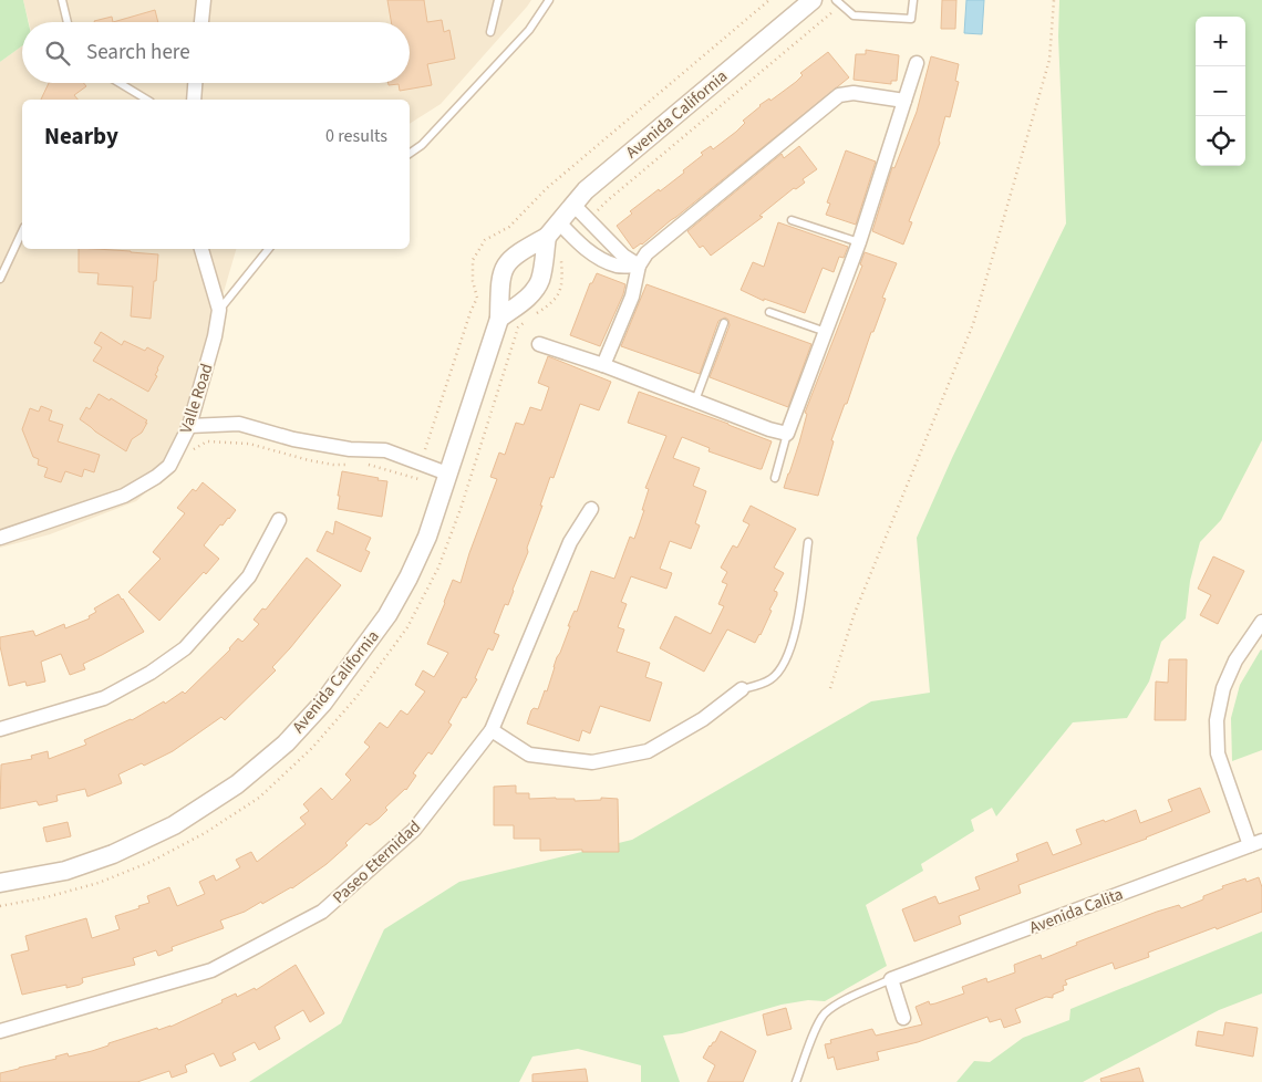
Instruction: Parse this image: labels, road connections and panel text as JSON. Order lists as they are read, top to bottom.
{
  "streets": {
    "street": [
      "Avenida California",
      "Valle Road",
      "Paseo Eternidad",
      "Avenida Calita"
    ]
  },
  "page": {
    "map_buttons": ["+", "−"],
    "search": "Search here",
    "heading": ["Nearby", "0 results"]
  }
}
